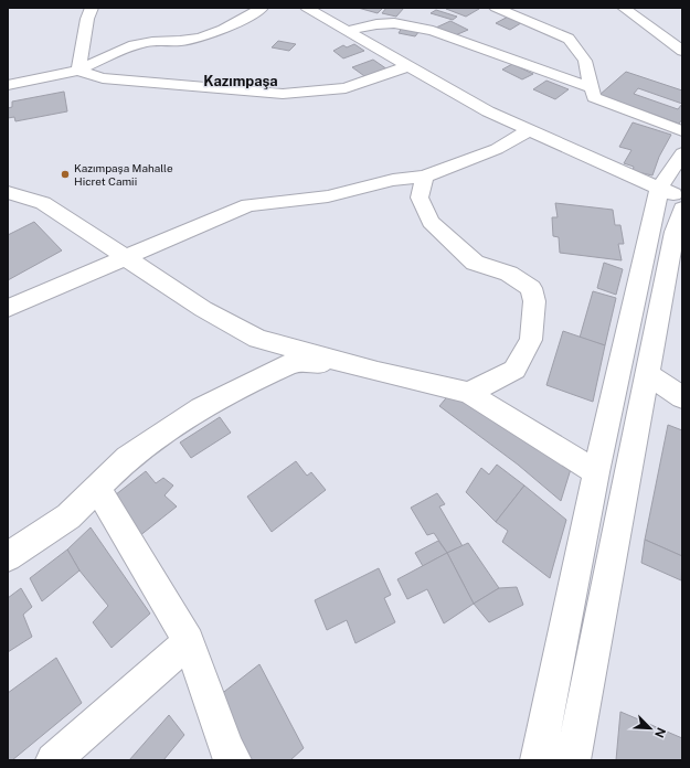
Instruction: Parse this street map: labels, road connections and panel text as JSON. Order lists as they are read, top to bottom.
{
  "districts": ["Kazımpaşa"],
  "places": ["Kazımpaşa Mahalle Hicret Camii"],
  "north": "bottom right"
}
